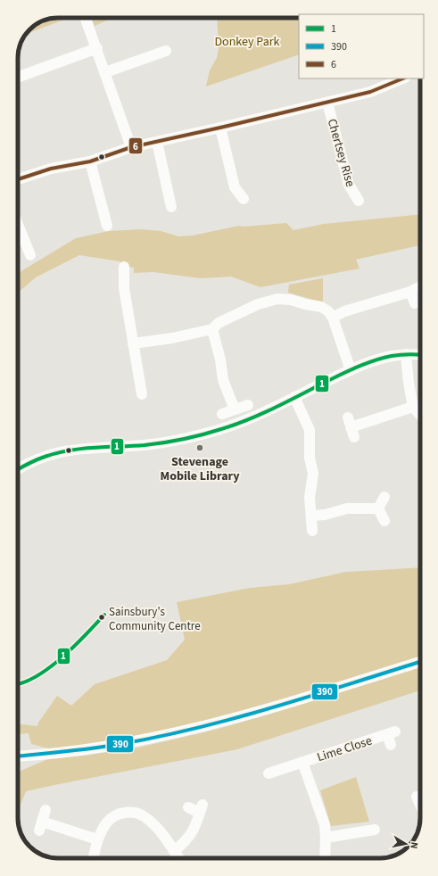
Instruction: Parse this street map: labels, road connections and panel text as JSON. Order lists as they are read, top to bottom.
{
  "streets": {
    "street": ["Chertsey Rise", "Lime Close"]
  },
  "parks": ["Donkey Park"],
  "places": ["Stevenage Mobile Library", "Sainsbury's Community Centre"],
  "lines": ["transit line 6", "transit line 1", "transit line 390"],
  "legend": ["1", "390", "6"],
  "north": "right"
}
